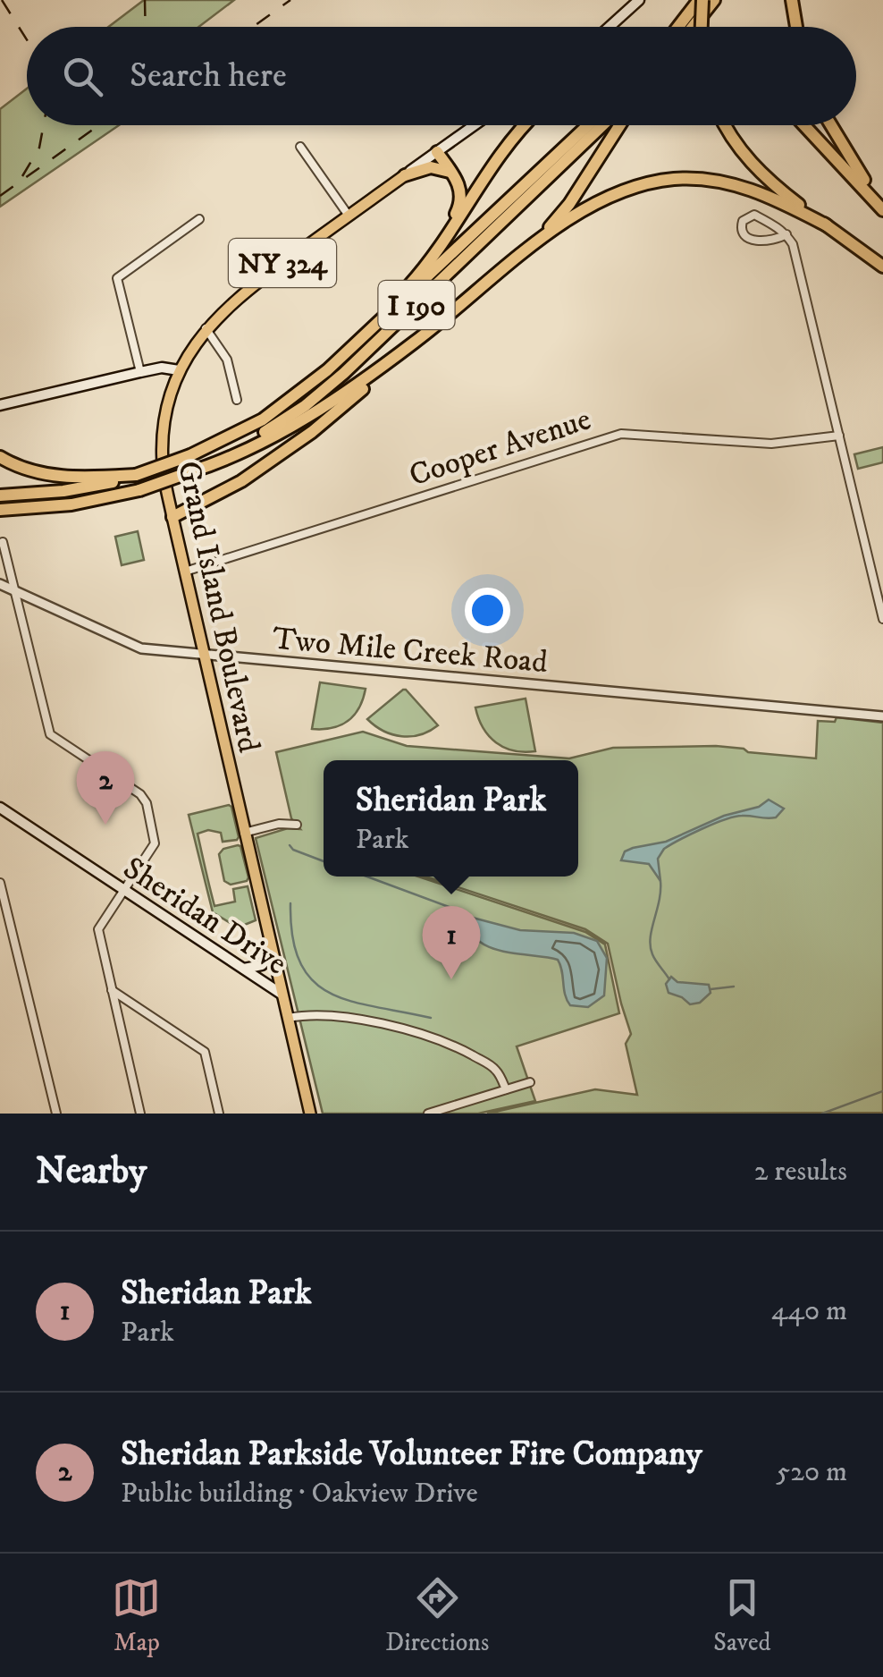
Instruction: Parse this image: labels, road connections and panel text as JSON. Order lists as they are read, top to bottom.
{
  "streets": {
    "highway": ["I 190"],
    "main road": ["NY 324", "Grand Island Boulevard", "Sheridan Drive"],
    "street": ["Cooper Avenue", "Two Mile Creek Road"]
  },
  "crossings": [
    ["Cooper Avenue", "Grand Island Boulevard"],
    ["Grand Island Boulevard", "Two Mile Creek Road"],
    ["Grand Island Boulevard", "Sheridan Drive"]
  ],
  "page": {
    "search": "Search here",
    "pins": ["2", "1"],
    "popup": ["Sheridan Park", "Park"],
    "heading": ["Nearby", "2 results"],
    "list": [
      {
        "mark": "1",
        "name": "Sheridan Park",
        "note": "Park",
        "value": "440 m"
      },
      {
        "mark": "2",
        "name": "Sheridan Parkside Volunteer Fire Company",
        "note": "Public building · Oakview Drive",
        "value": "520 m"
      }
    ],
    "nav": ["Map", "Directions", "Saved"]
  }
}
